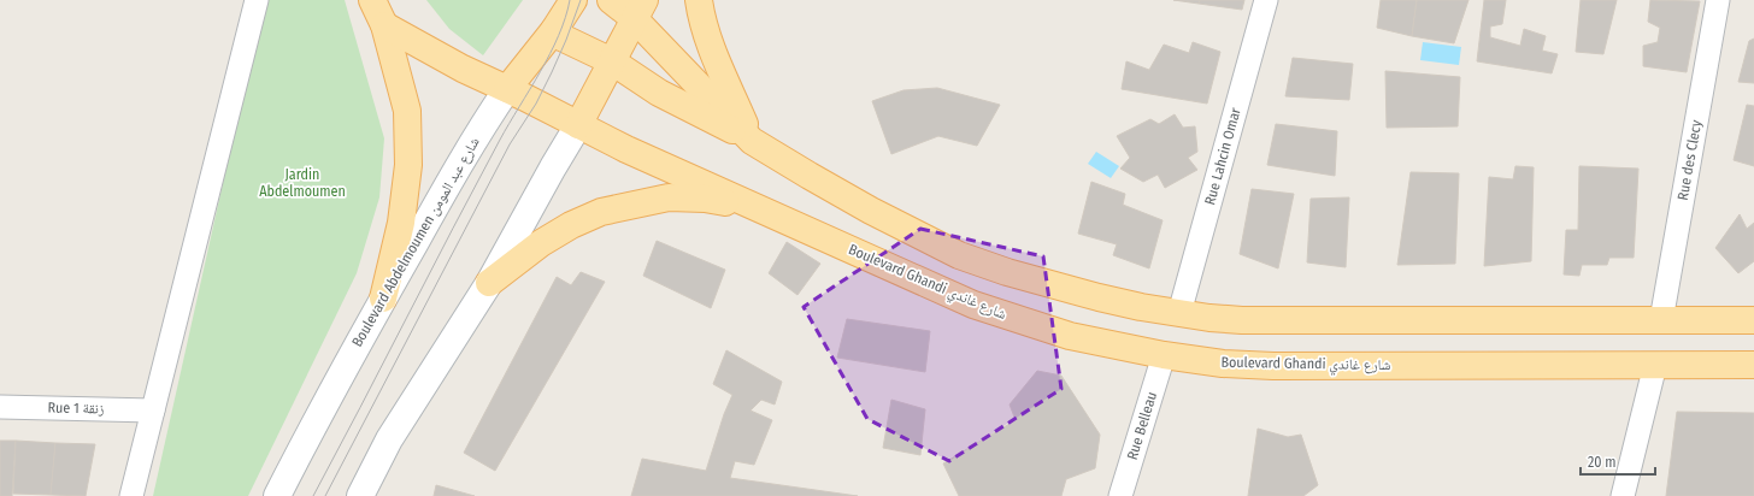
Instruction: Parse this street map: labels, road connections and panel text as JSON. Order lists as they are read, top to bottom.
{
  "streets": {
    "main road": ["Boulevard Abdelmoumen شارع عبد المومن", "Boulevard Ghandi شارع غاندي"],
    "street": [
      "Rue Lahcin Omar",
      "Rue des Clecy",
      "Rue 1 زنقة",
      "Rue Belleau"
    ]
  },
  "crossings": [
    ["Boulevard Abdelmoumen شارع عبد المومن", "Boulevard Ghandi شارع غاندي"],
    ["Boulevard Ghandi شارع غاندي", "Rue Belleau"]
  ],
  "parks": ["Jardin Abdelmoumen"],
  "scale_bar": "20 m"
}
